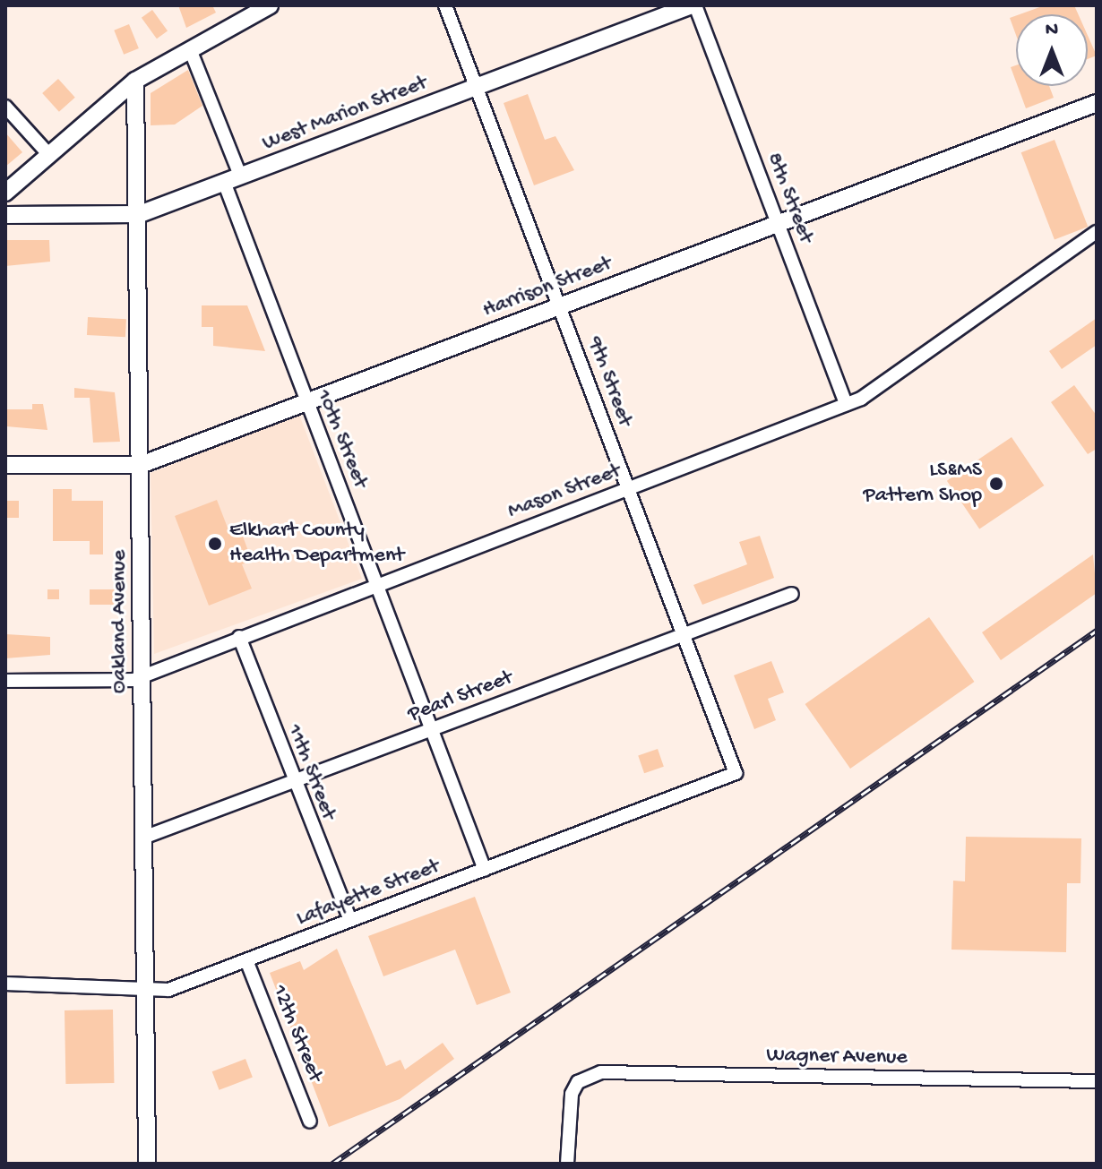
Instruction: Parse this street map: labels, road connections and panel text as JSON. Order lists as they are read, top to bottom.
{
  "streets": {
    "street": [
      "West Marion Street",
      "8th Street",
      "Harrison Street",
      "9th Street",
      "10th Street",
      "Mason Street",
      "Oakland Avenue",
      "Pearl Street",
      "11th Street",
      "Lafayette Street",
      "12th Street",
      "Wagner Avenue"
    ]
  },
  "crossings": [
    ["West Marion Street", "8th Street"],
    ["West Marion Street", "9th Street"],
    ["West Marion Street", "10th Street"],
    ["West Marion Street", "Oakland Avenue"],
    ["8th Street", "Harrison Street"],
    ["8th Street", "Mason Street"],
    ["Harrison Street", "9th Street"],
    ["Harrison Street", "10th Street"],
    ["Harrison Street", "Oakland Avenue"],
    ["9th Street", "Mason Street"],
    ["9th Street", "Pearl Street"],
    ["9th Street", "Lafayette Street"],
    ["10th Street", "Mason Street"],
    ["10th Street", "Pearl Street"],
    ["10th Street", "Lafayette Street"],
    ["Mason Street", "Oakland Avenue"],
    ["Mason Street", "11th Street"],
    ["Oakland Avenue", "Pearl Street"],
    ["Oakland Avenue", "Lafayette Street"],
    ["Pearl Street", "11th Street"],
    ["11th Street", "Lafayette Street"],
    ["Lafayette Street", "12th Street"]
  ],
  "places": ["LS&MS Pattern Shop", "Elkhart County Health Department"],
  "north": "top"
}
